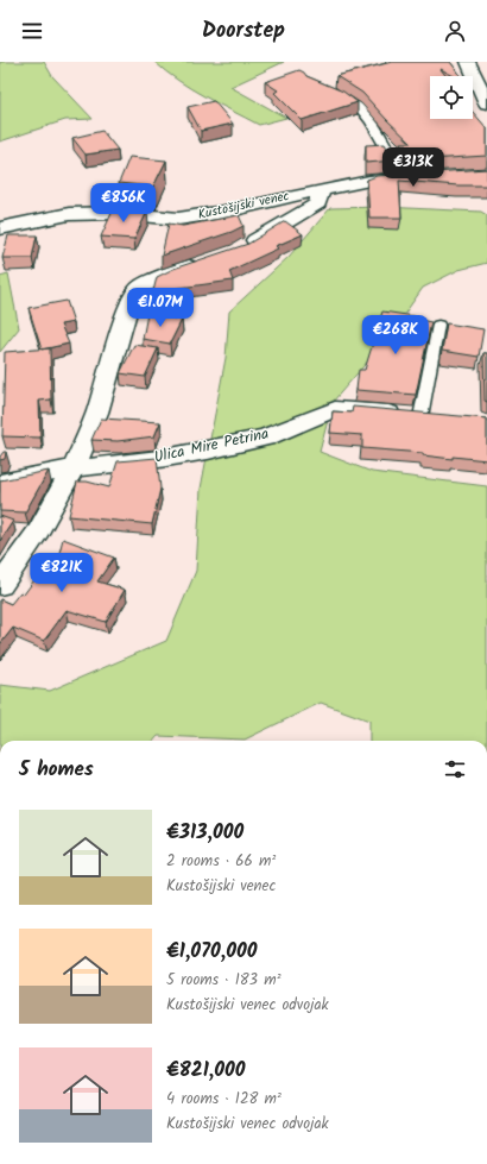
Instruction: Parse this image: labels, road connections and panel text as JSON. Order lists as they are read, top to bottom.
{
  "streets": {
    "street": ["Kustošijski venec", "Ulica Mire Petrina"]
  },
  "page": {
    "header": "Doorstep",
    "price": [
      "€313K",
      "€856K",
      "€1.07M",
      "€268K",
      "€821K"
    ],
    "heading": "5 homes",
    "list": [
      {
        "name": "€313,000",
        "note": "2 rooms · 66 m² · Kustošijski venec"
      },
      {
        "name": "€1,070,000",
        "note": "5 rooms · 183 m² · Kustošijski venec odvojak"
      },
      {
        "name": "€821,000",
        "note": "4 rooms · 128 m² · Kustošijski venec odvojak"
      }
    ]
  }
}
